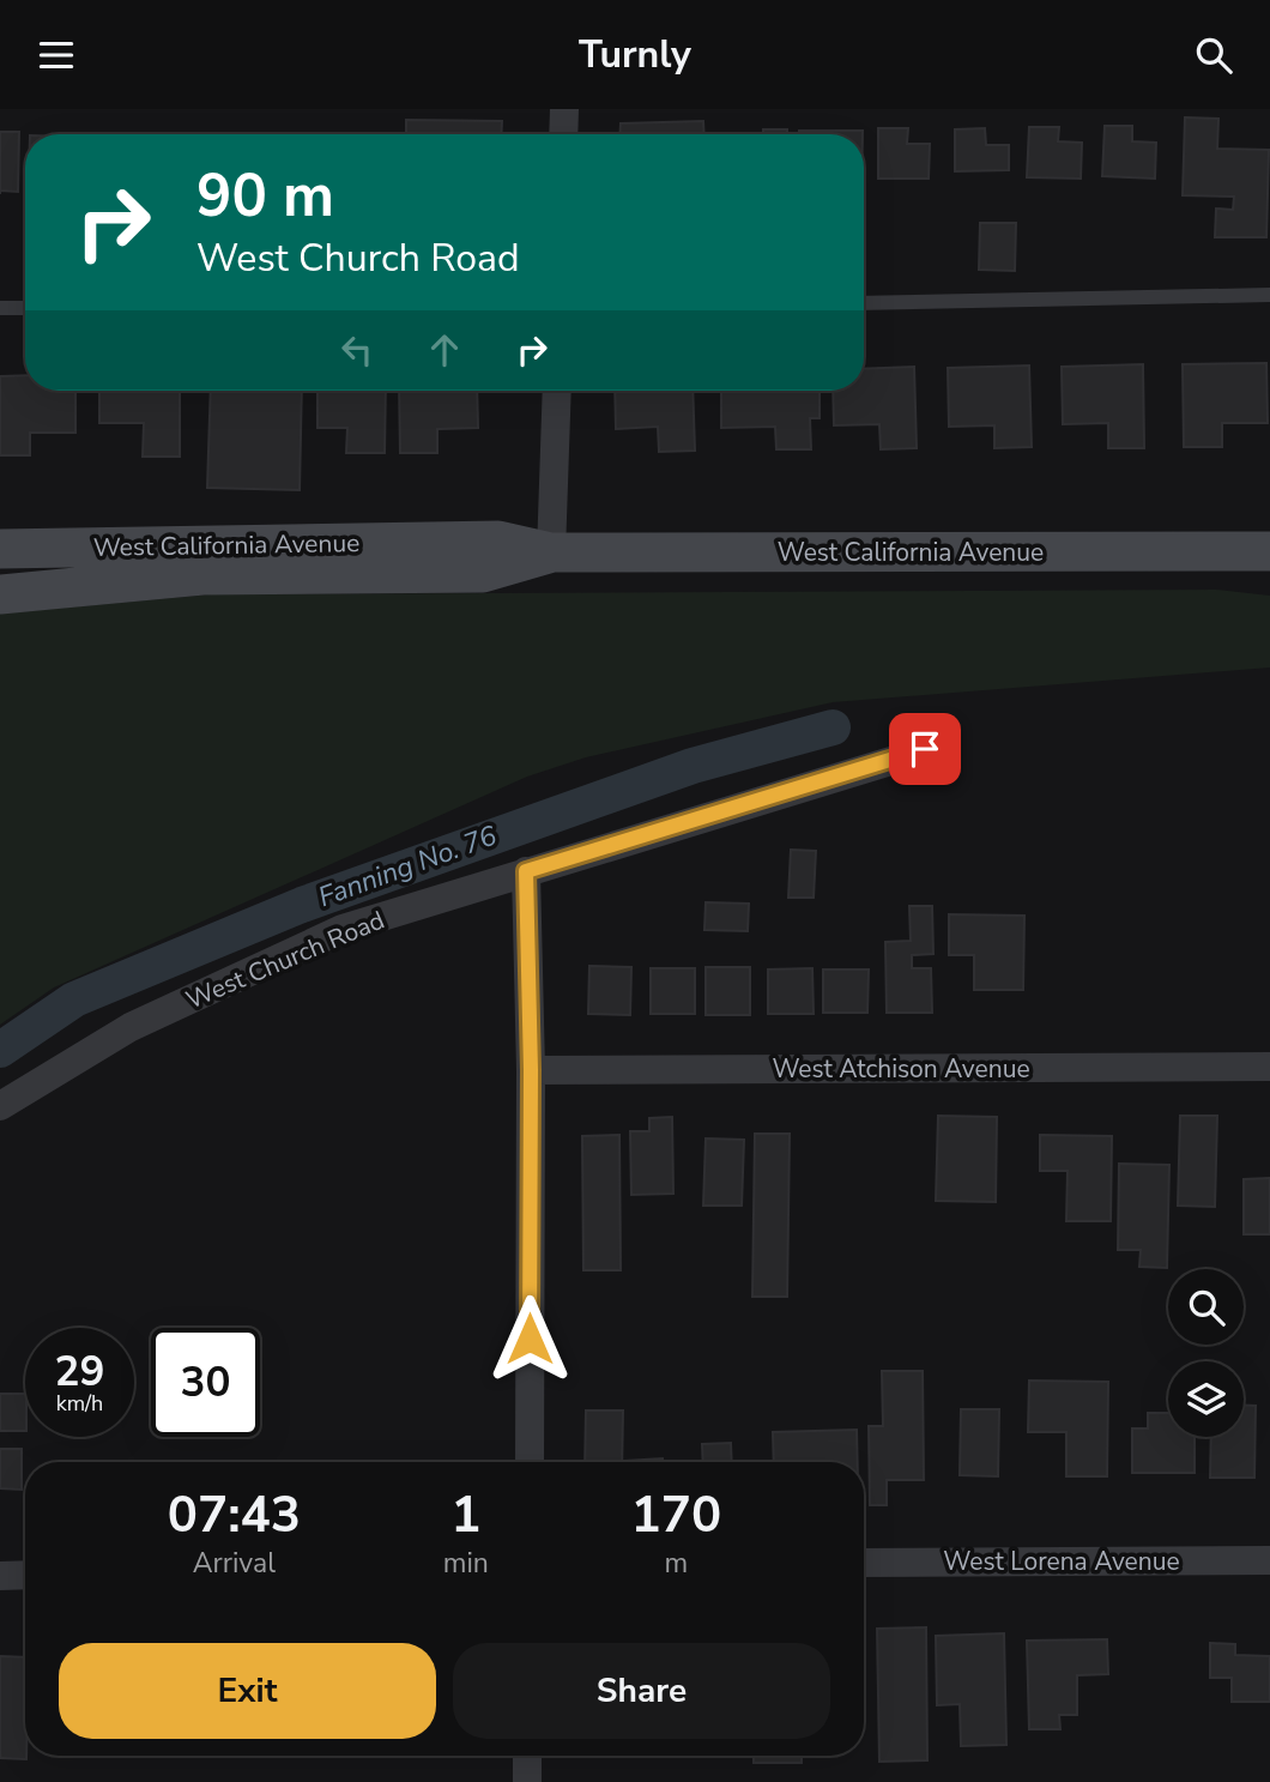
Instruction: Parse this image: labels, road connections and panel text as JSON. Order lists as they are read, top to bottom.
{
  "streets": {
    "main road": ["West California Avenue"],
    "street": ["West Church Road", "West Atchison Avenue", "West Lorena Avenue"]
  },
  "water": ["Fanning No. 76"],
  "page": {
    "header": "Turnly",
    "turn": ["90 m", "West Church Road"],
    "speed": "29 km/h",
    "limit": "30",
    "eta": [
      "07:43",
      "Arrival",
      "1",
      "min",
      "170",
      "m"
    ],
    "buttons": ["Exit", "Share"]
  }
}
